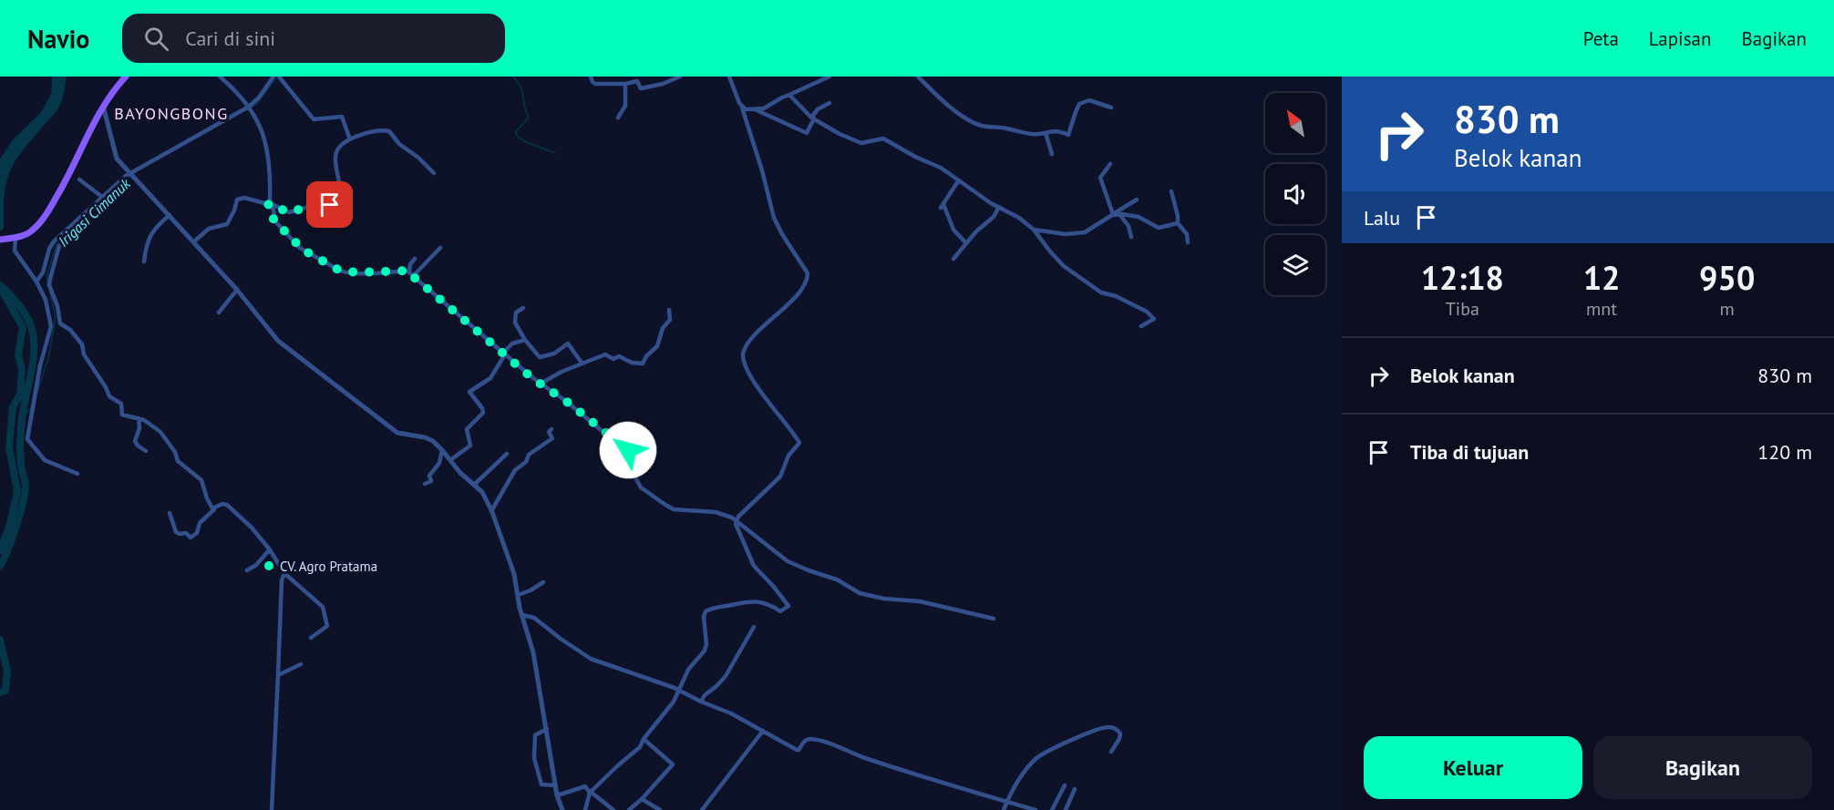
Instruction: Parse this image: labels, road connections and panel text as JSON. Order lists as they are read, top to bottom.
{
  "districts": ["BAYONGBONG"],
  "water": ["Irigasi Cimanuk"],
  "places": ["CV. Agro Pratama"],
  "north": "top left",
  "page": {
    "header": "Navio",
    "search": "Cari di sini",
    "nav": ["Peta", "Lapisan", "Bagikan"],
    "turn": ["830 m", "Belok kanan"],
    "then": "Lalu",
    "eta": [
      "12:18",
      "Tiba",
      "12",
      "mnt",
      "950",
      "m"
    ],
    "list": [
      {
        "name": "Belok kanan",
        "value": "830 m"
      },
      {
        "name": "Tiba di tujuan",
        "value": "120 m"
      }
    ],
    "buttons": ["Keluar", "Bagikan"]
  }
}
